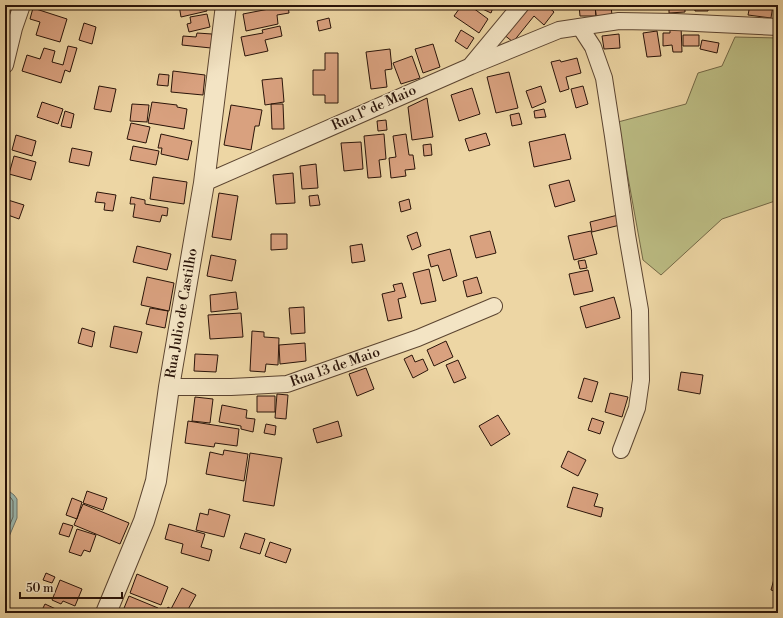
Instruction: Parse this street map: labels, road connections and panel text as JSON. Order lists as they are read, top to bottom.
{
  "streets": {
    "street": ["Rua 1º de Maio", "Rua Julio de Castilho", "Rua 13 de Maio"]
  },
  "crossings": [
    ["Rua 1º de Maio", "Rua Julio de Castilho"],
    ["Rua Julio de Castilho", "Rua 13 de Maio"]
  ],
  "scale_bar": "50 m"
}
